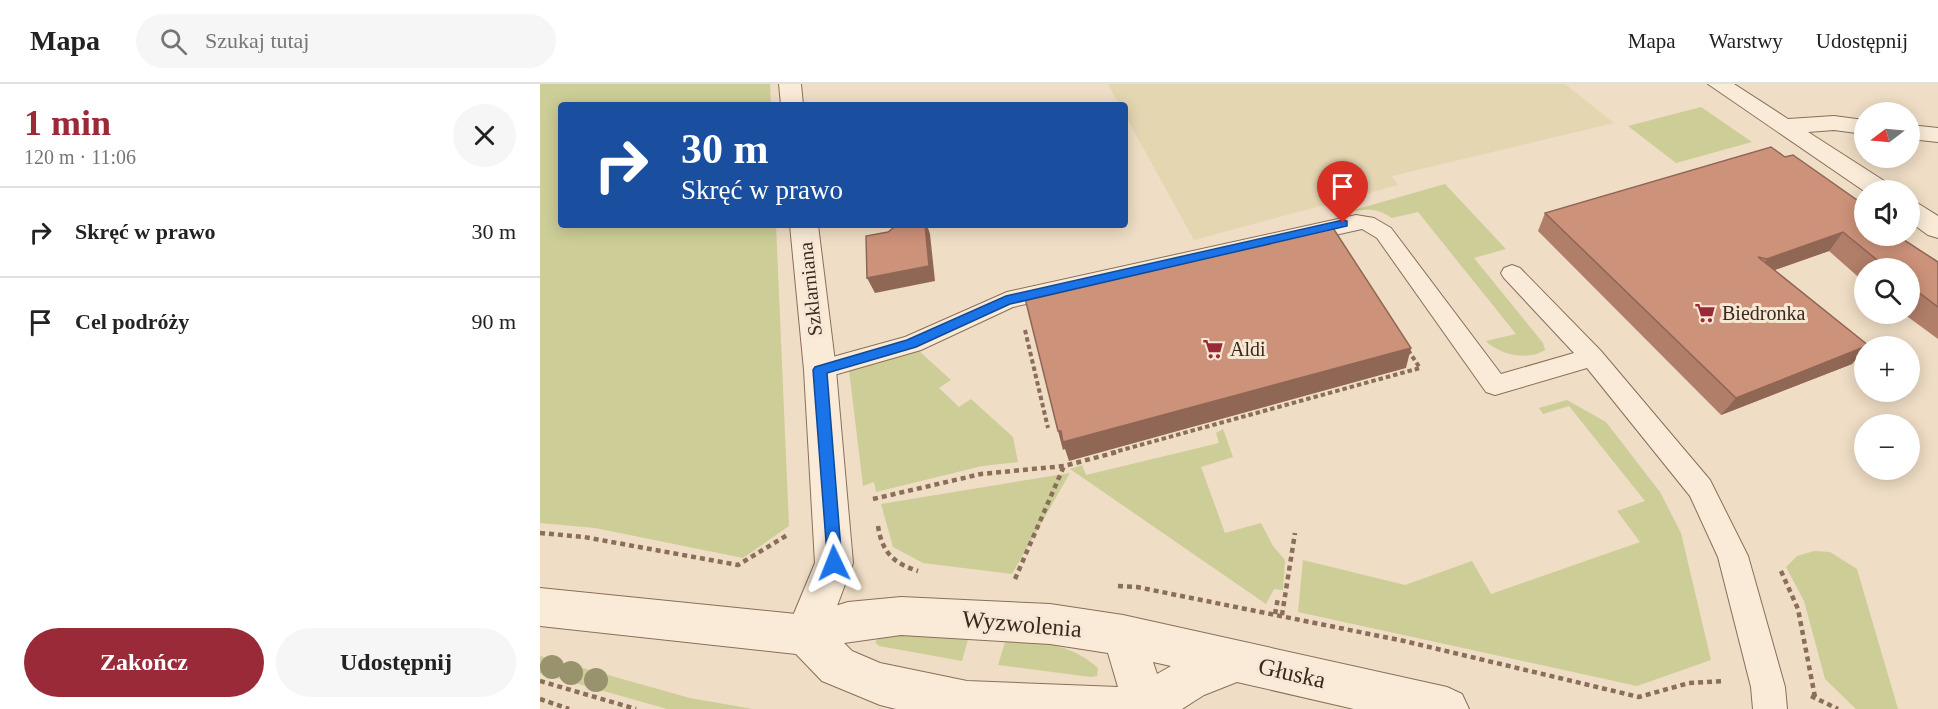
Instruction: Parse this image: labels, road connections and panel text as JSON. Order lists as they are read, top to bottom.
{
  "streets": {
    "street": ["Szklarniana", "Wyzwolenia", "Głuska"]
  },
  "crossings": [
    ["Szklarniana", "Wyzwolenia"],
    ["Wyzwolenia", "Głuska"]
  ],
  "places": {
    "supermarket": ["Biedronka", "Aldi"]
  },
  "north": "left",
  "page": {
    "header": "Mapa",
    "search": "Szukaj tutaj",
    "nav": ["Mapa", "Warstwy", "Udostępnij"],
    "heading": ["1 min", "120 m · 11:06"],
    "map_buttons": ["+", "−"],
    "turn": ["30 m", "Skręć w prawo"],
    "list": [
      {
        "name": "Skręć w prawo",
        "value": "30 m"
      },
      {
        "name": "Cel podróży",
        "value": "90 m"
      }
    ],
    "buttons": ["Zakończ", "Udostępnij"]
  }
}
